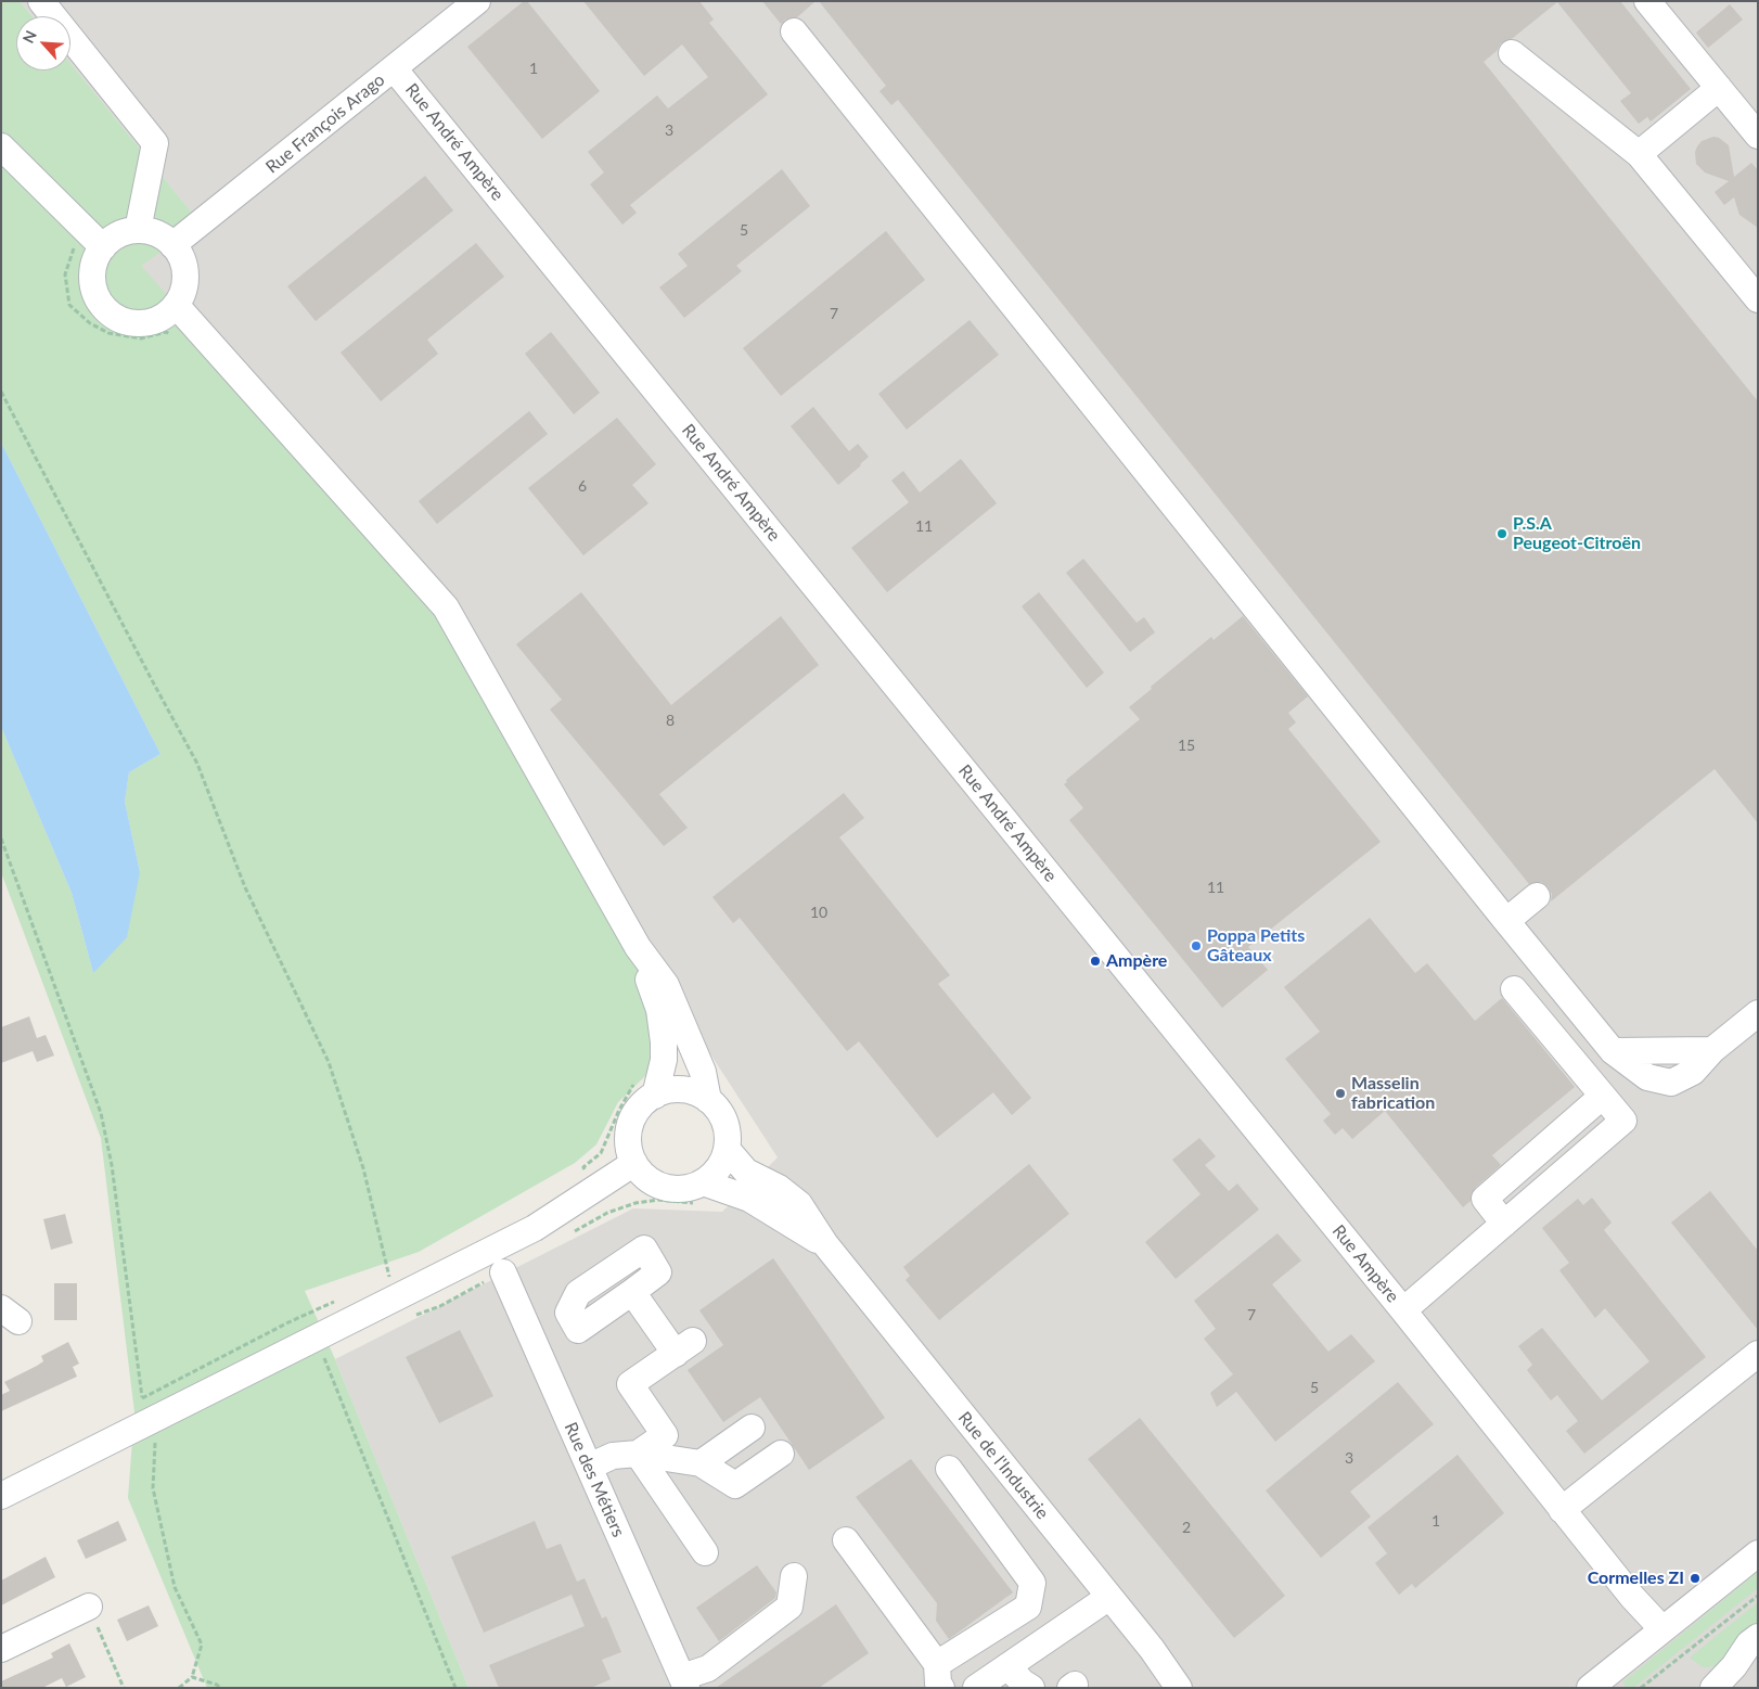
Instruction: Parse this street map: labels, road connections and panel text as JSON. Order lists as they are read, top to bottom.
{
  "streets": {
    "street": [
      "Rue François Arago",
      "Rue André Ampère",
      "Rue Ampère",
      "Rue de l'Industrie",
      "Rue des Métiers"
    ]
  },
  "crossings": [
    ["Rue François Arago", "Rue André Ampère"],
    ["Rue André Ampère", "Rue Ampère"]
  ],
  "places": [
    "P.S.A Peugeot-Citroën",
    "Poppa Petits Gâteaux",
    "Ampère",
    "Masselin fabrication",
    "Cormelles ZI"
  ],
  "house_numbers": [
    "1",
    "3",
    "5",
    "7",
    "6",
    "11",
    "8",
    "15",
    "11",
    "10",
    "7",
    "5",
    "3",
    "1",
    "2"
  ],
  "north": "top left"
}
